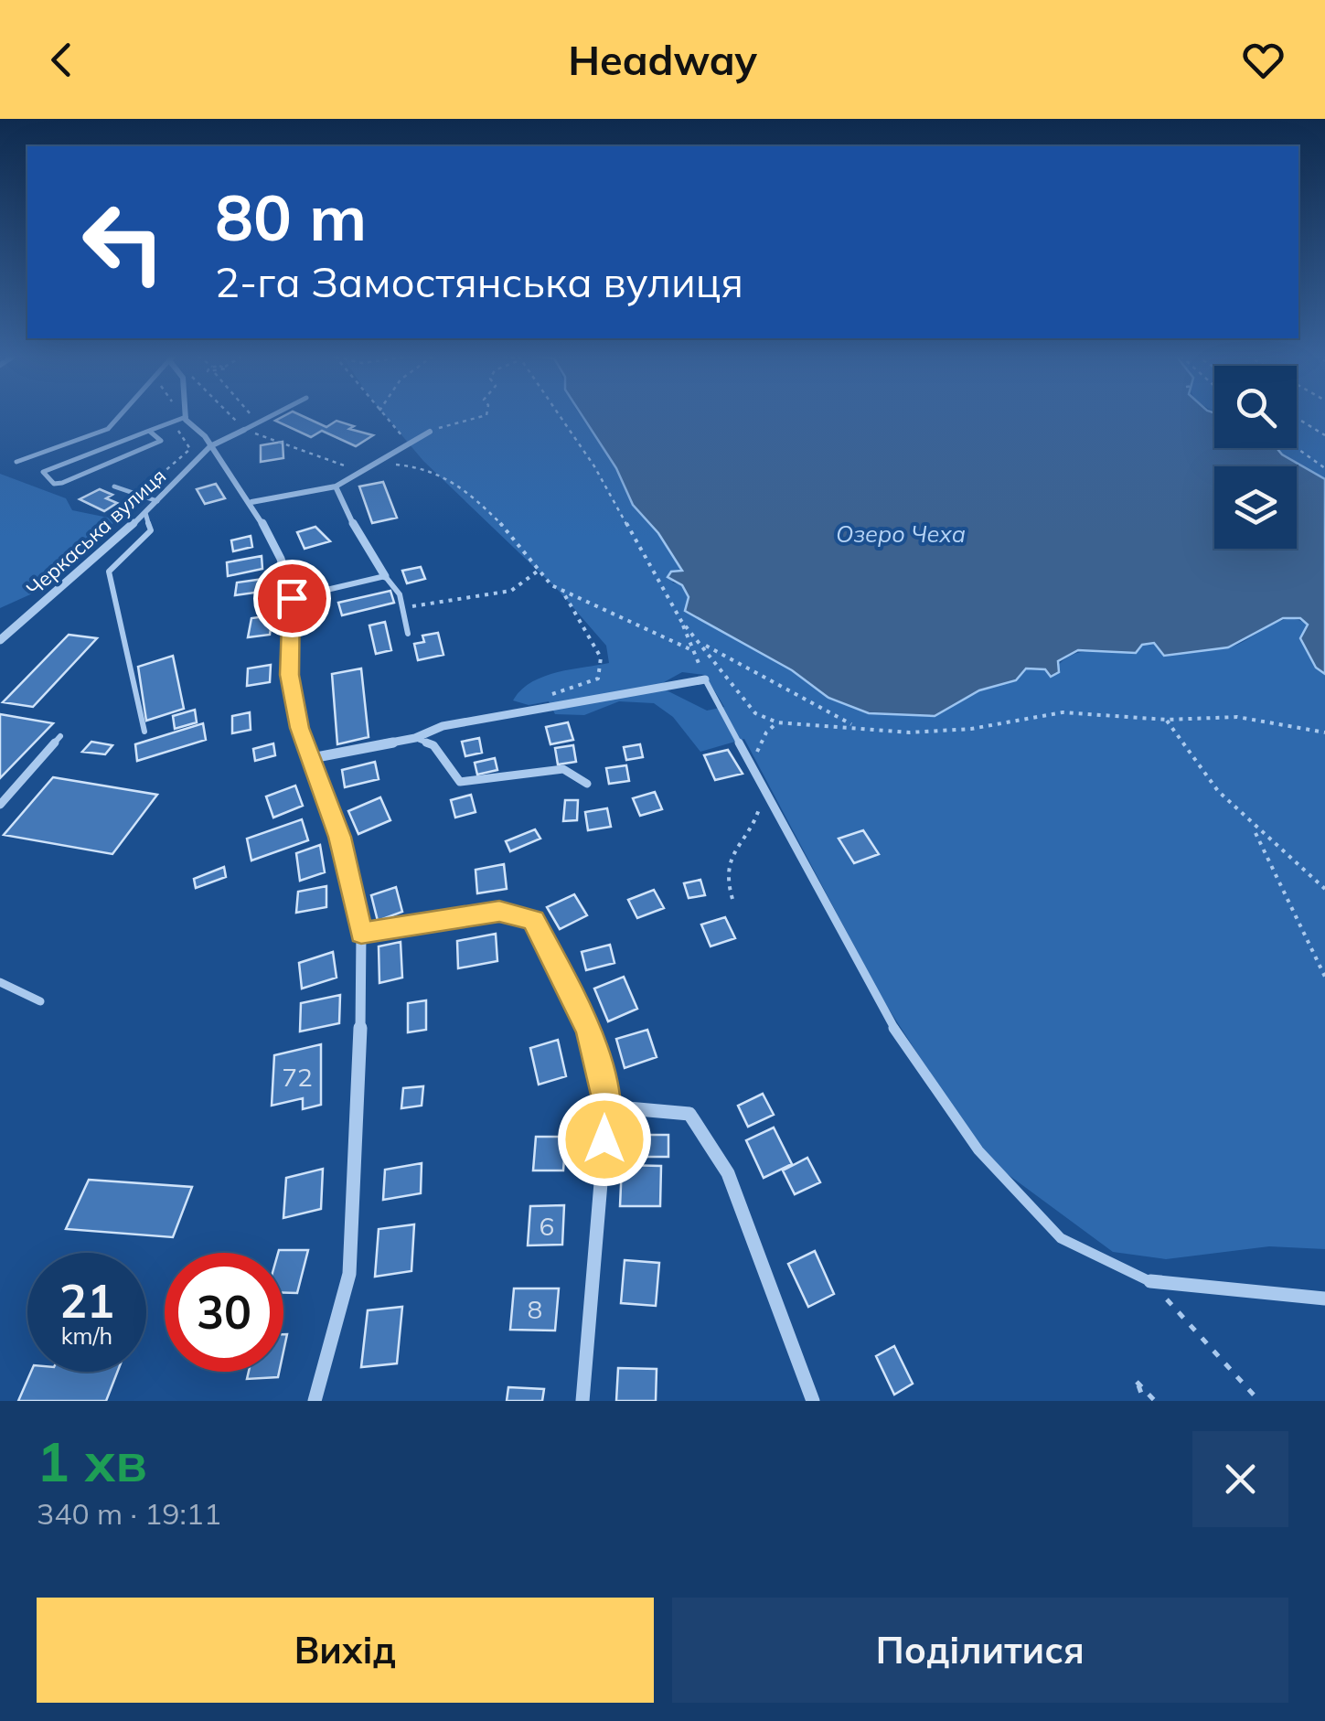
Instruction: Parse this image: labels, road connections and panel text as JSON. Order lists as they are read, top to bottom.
{
  "streets": {
    "street": ["Черкаська вулиця"]
  },
  "water": ["Озеро Чеха"],
  "house_numbers": ["72", "6", "8"],
  "page": {
    "header": "Headway",
    "turn": ["80 m", "2-га Замостянська вулиця"],
    "speed": "21 km/h",
    "limit": "30",
    "heading": ["1 хв", "340 m · 19:11"],
    "buttons": ["Вихід", "Поділитися"]
  }
}
